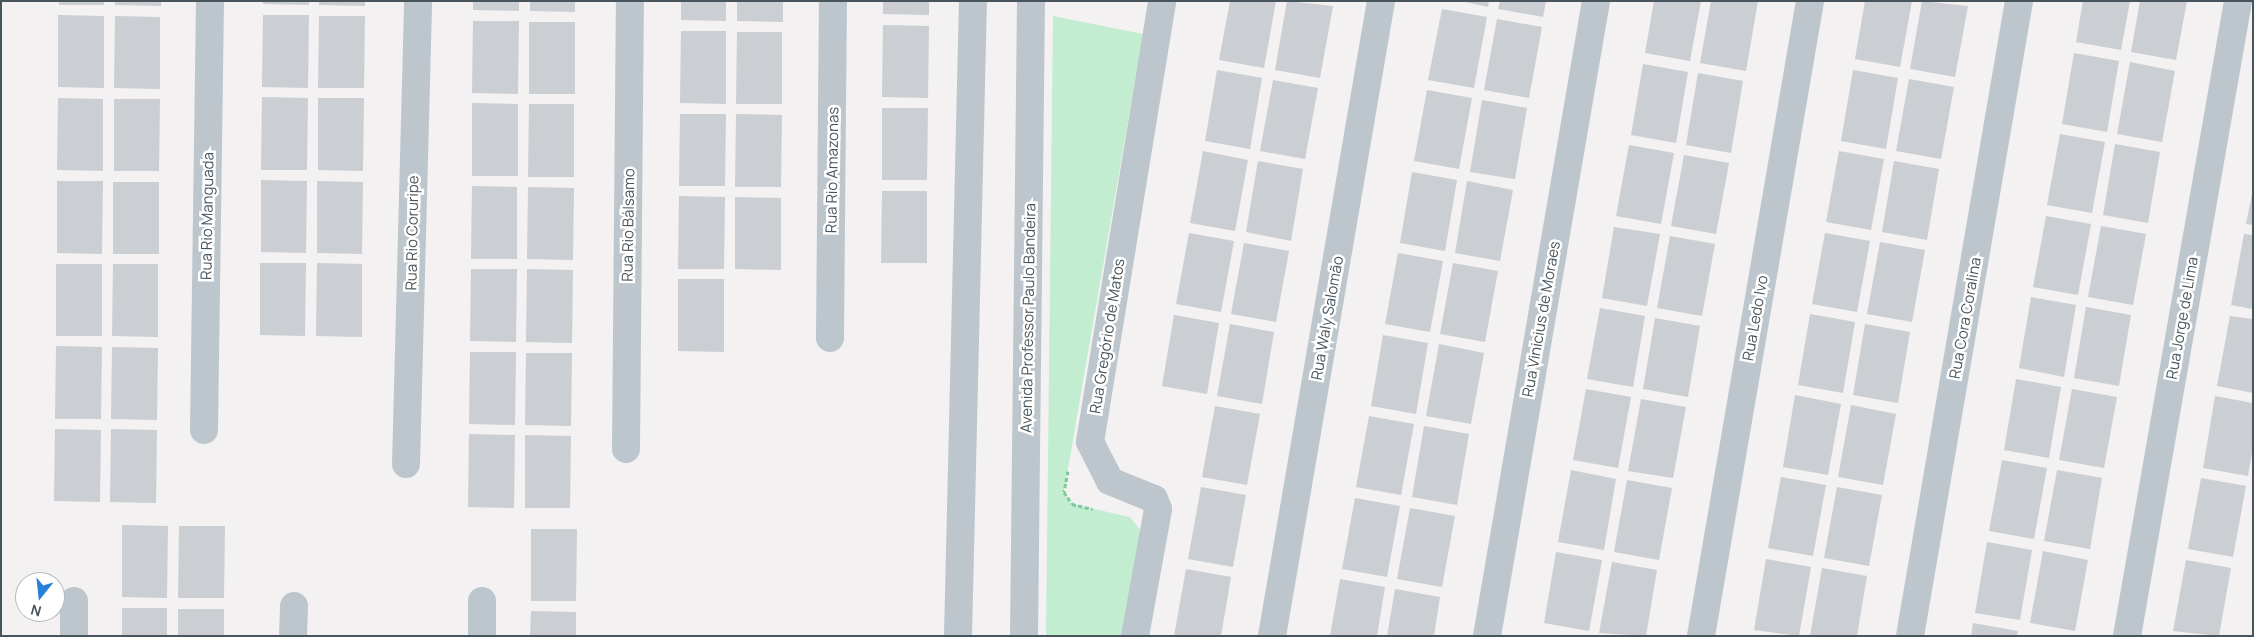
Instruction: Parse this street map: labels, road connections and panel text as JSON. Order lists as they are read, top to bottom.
{
  "streets": {
    "street": [
      "Rua Rio Amazonas",
      "Rua Rio Manguada",
      "Rua Rio Bálsamo",
      "Rua Rio Coruripe",
      "Avenida Professor Paulo Bandeira",
      "Rua Waly Salomão",
      "Rua Ledo Ivo",
      "Rua Cora Coralina",
      "Rua Jorge de Lima",
      "Rua Vinicius de Moraes",
      "Rua Gregório de Matos"
    ]
  },
  "north": "bottom"
}
